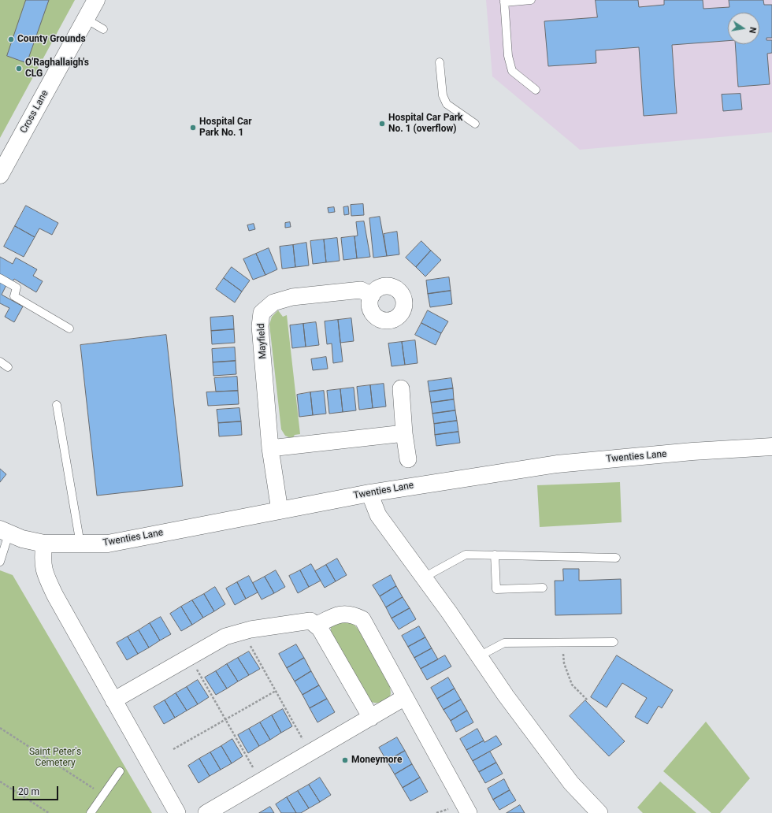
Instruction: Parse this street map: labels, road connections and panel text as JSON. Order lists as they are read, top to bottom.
{
  "streets": {
    "street": ["Cross Lane", "Mayfield", "Twenties Lane"]
  },
  "crossings": [
    ["Mayfield", "Twenties Lane"]
  ],
  "parks": ["Saint Peter's Cemetery"],
  "places": [
    "County Grounds",
    "O'Raghallaigh's CLG",
    "Hospital Car Park No. 1 (overflow)",
    "Hospital Car Park No. 1",
    "Moneymore"
  ],
  "scale_bar": "20 m",
  "north": "right"
}
